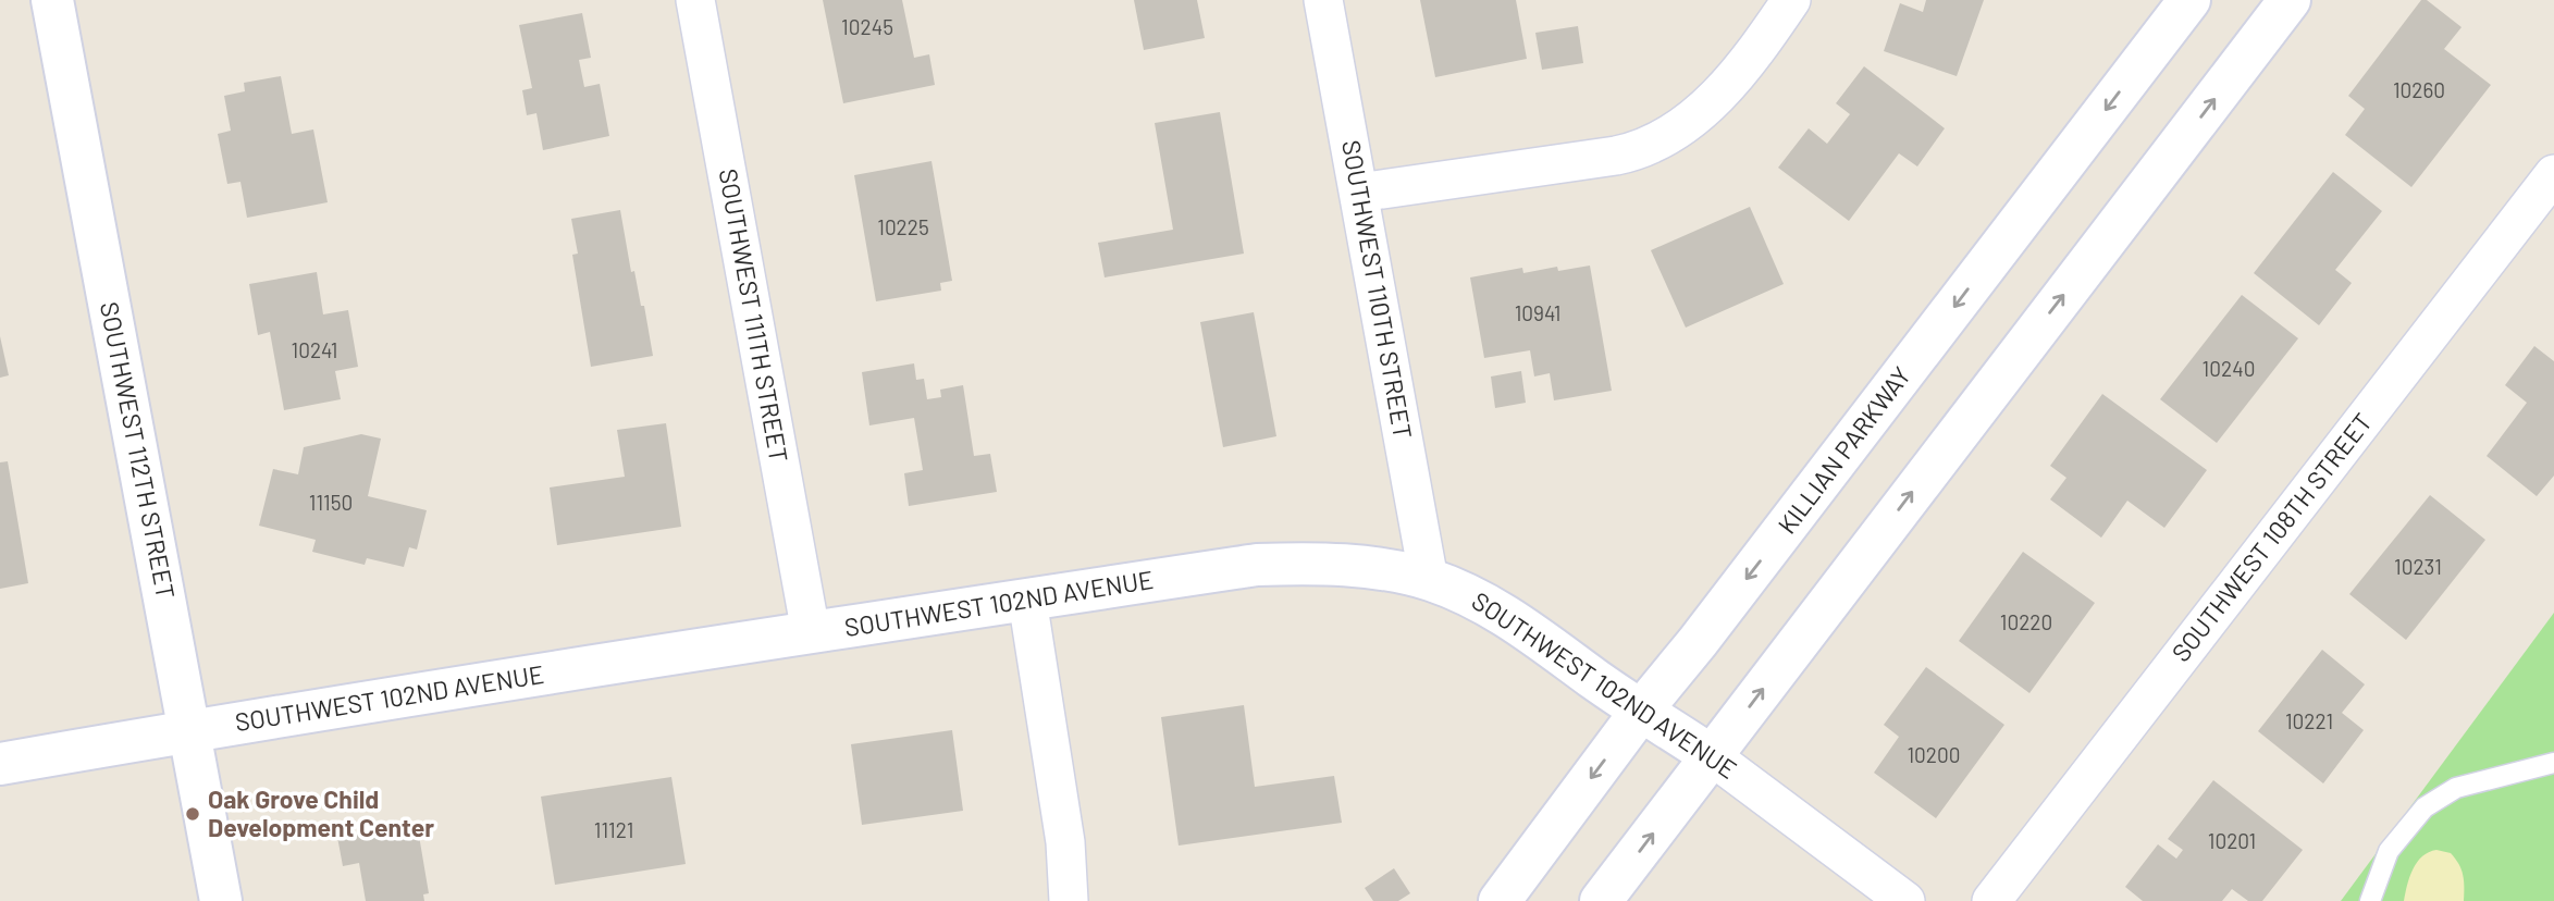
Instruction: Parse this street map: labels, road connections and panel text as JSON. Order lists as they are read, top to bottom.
{
  "streets": {
    "street": [
      "SOUTHWEST 110TH STREET",
      "SOUTHWEST 111TH STREET",
      "SOUTHWEST 112TH STREET",
      "KILLIAN PARKWAY",
      "SOUTHWEST 108TH STREET",
      "SOUTHWEST 102ND AVENUE"
    ]
  },
  "crossings": [
    ["SOUTHWEST 110TH STREET", "SOUTHWEST 102ND AVENUE"],
    ["SOUTHWEST 111TH STREET", "SOUTHWEST 102ND AVENUE"],
    ["SOUTHWEST 112TH STREET", "SOUTHWEST 102ND AVENUE"],
    ["KILLIAN PARKWAY", "SOUTHWEST 102ND AVENUE"]
  ],
  "places": ["Oak Grove Child Development Center"],
  "house_numbers": [
    "10245",
    "10260",
    "10225",
    "10941",
    "10241",
    "10240",
    "11150",
    "10231",
    "10220",
    "10221",
    "10200",
    "11121",
    "10201"
  ]
}
